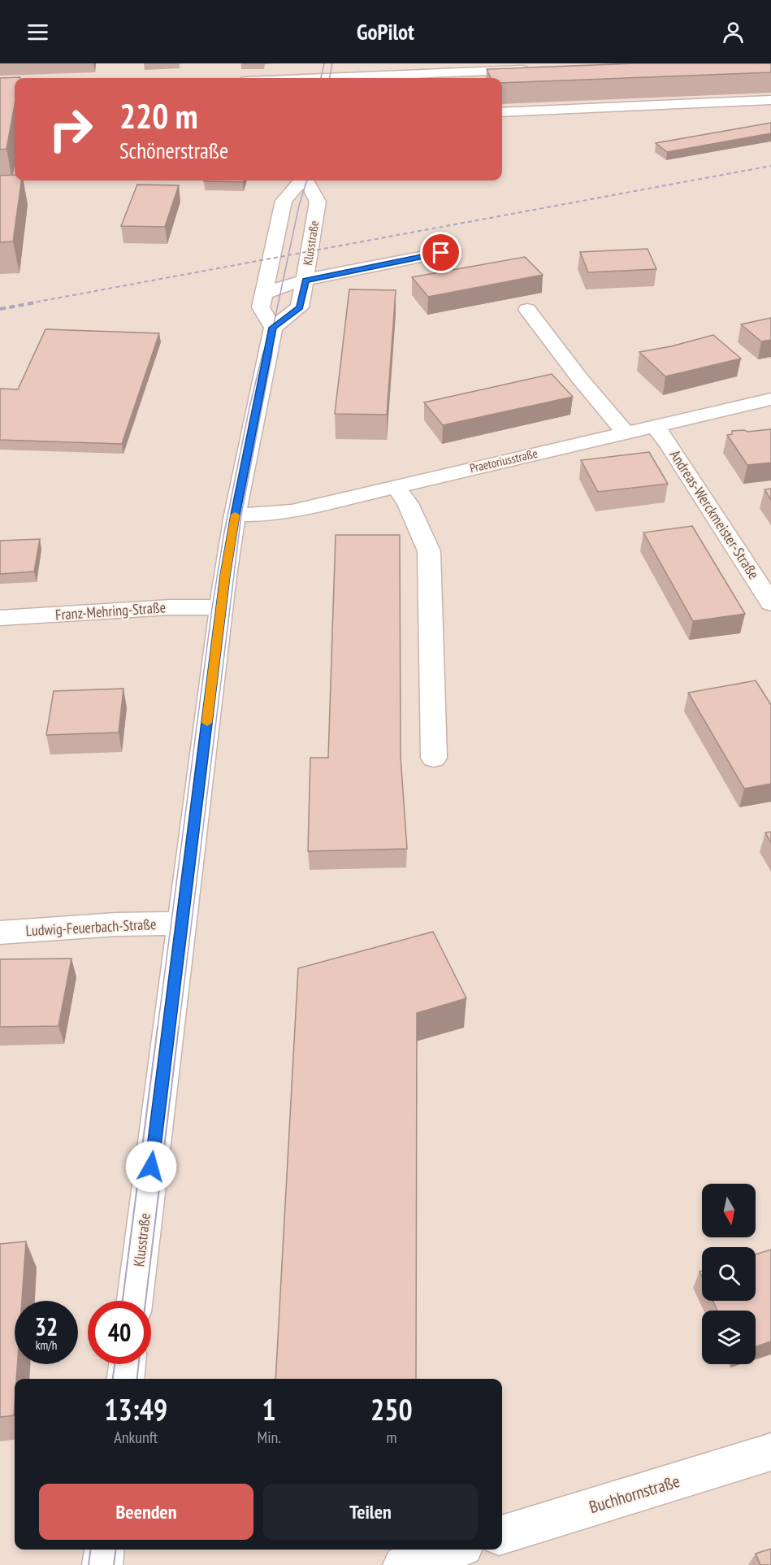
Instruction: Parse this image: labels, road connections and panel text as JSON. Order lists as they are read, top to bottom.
{
  "streets": {
    "street": [
      "Klusstraße",
      "Praetoriusstraße",
      "Andreas-Werckmeister-Straße",
      "Franz-Mehring-Straße",
      "Ludwig-Feuerbach-Straße",
      "Buchhornstraße"
    ]
  },
  "crossings": [
    ["Klusstraße", "Praetoriusstraße"],
    ["Klusstraße", "Franz-Mehring-Straße"],
    ["Klusstraße", "Ludwig-Feuerbach-Straße"],
    ["Praetoriusstraße", "Andreas-Werckmeister-Straße"]
  ],
  "north": "bottom",
  "page": {
    "header": "GoPilot",
    "turn": ["220 m", "Schönerstraße"],
    "speed": "32 km/h",
    "limit": "40",
    "eta": [
      "13:49",
      "Ankunft",
      "1",
      "Min.",
      "250",
      "m"
    ],
    "buttons": ["Beenden", "Teilen"]
  }
}
